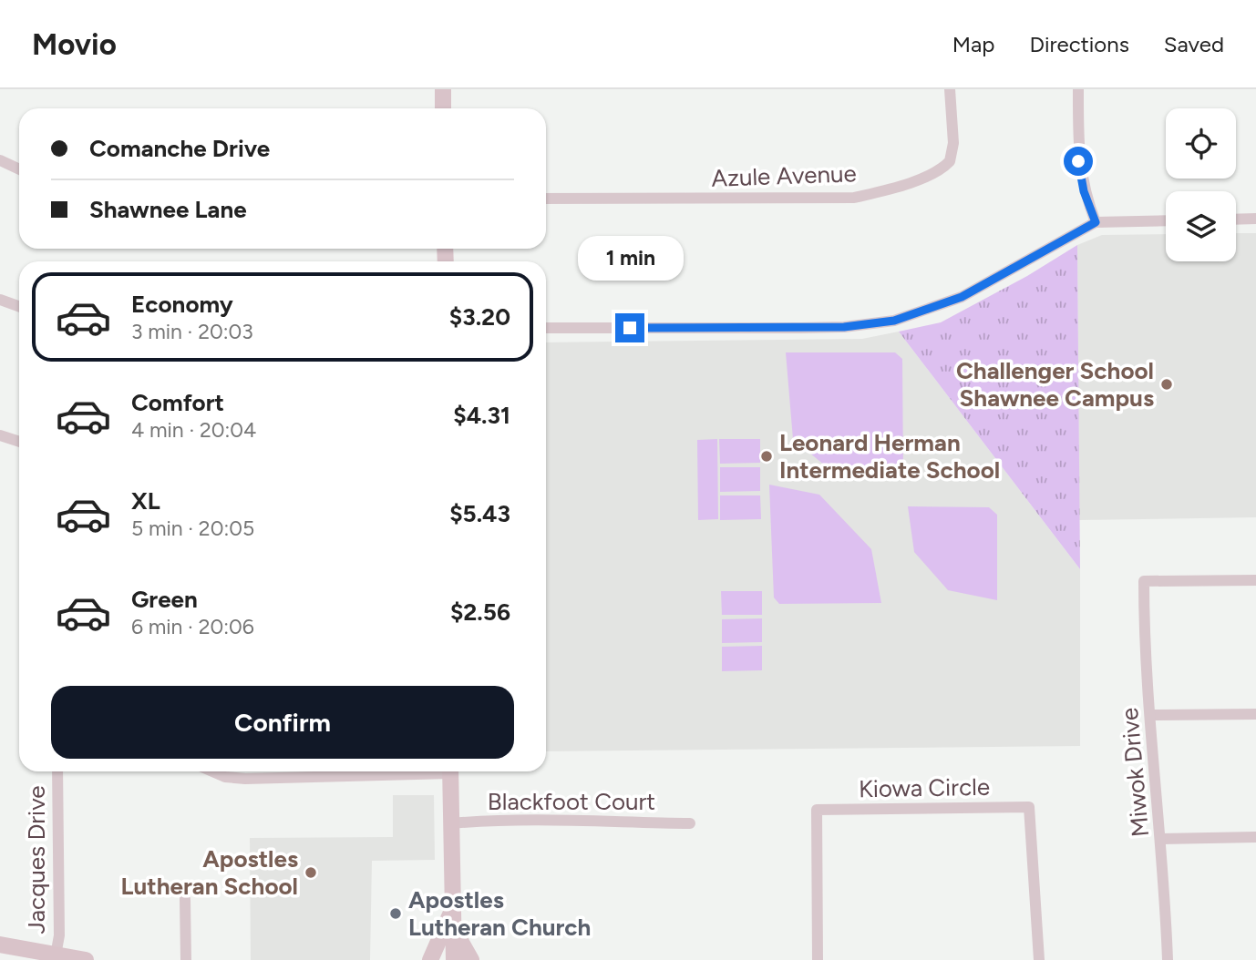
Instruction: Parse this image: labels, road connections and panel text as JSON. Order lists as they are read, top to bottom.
{
  "streets": {
    "street": [
      "Azule Avenue",
      "Miwok Drive",
      "Kiowa Circle",
      "Blackfoot Court",
      "Jacques Drive"
    ]
  },
  "places": [
    "Challenger School Shawnee Campus",
    "Leonard Herman Intermediate School",
    "Apostles Lutheran School",
    "Apostles Lutheran Church"
  ],
  "page": {
    "header": "Movio",
    "nav": ["Map", "Directions", "Saved"],
    "banner": ["Comanche Drive", "Shawnee Lane"],
    "bubble": "1 min",
    "list": [
      {
        "name": "Economy",
        "note": "3 min · 20:03",
        "value": "$3.20"
      },
      {
        "name": "Comfort",
        "note": "4 min · 20:04",
        "value": "$4.31"
      },
      {
        "name": "XL",
        "note": "5 min · 20:05",
        "value": "$5.43"
      },
      {
        "name": "Green",
        "note": "6 min · 20:06",
        "value": "$2.56"
      }
    ],
    "buttons": "Confirm"
  }
}
